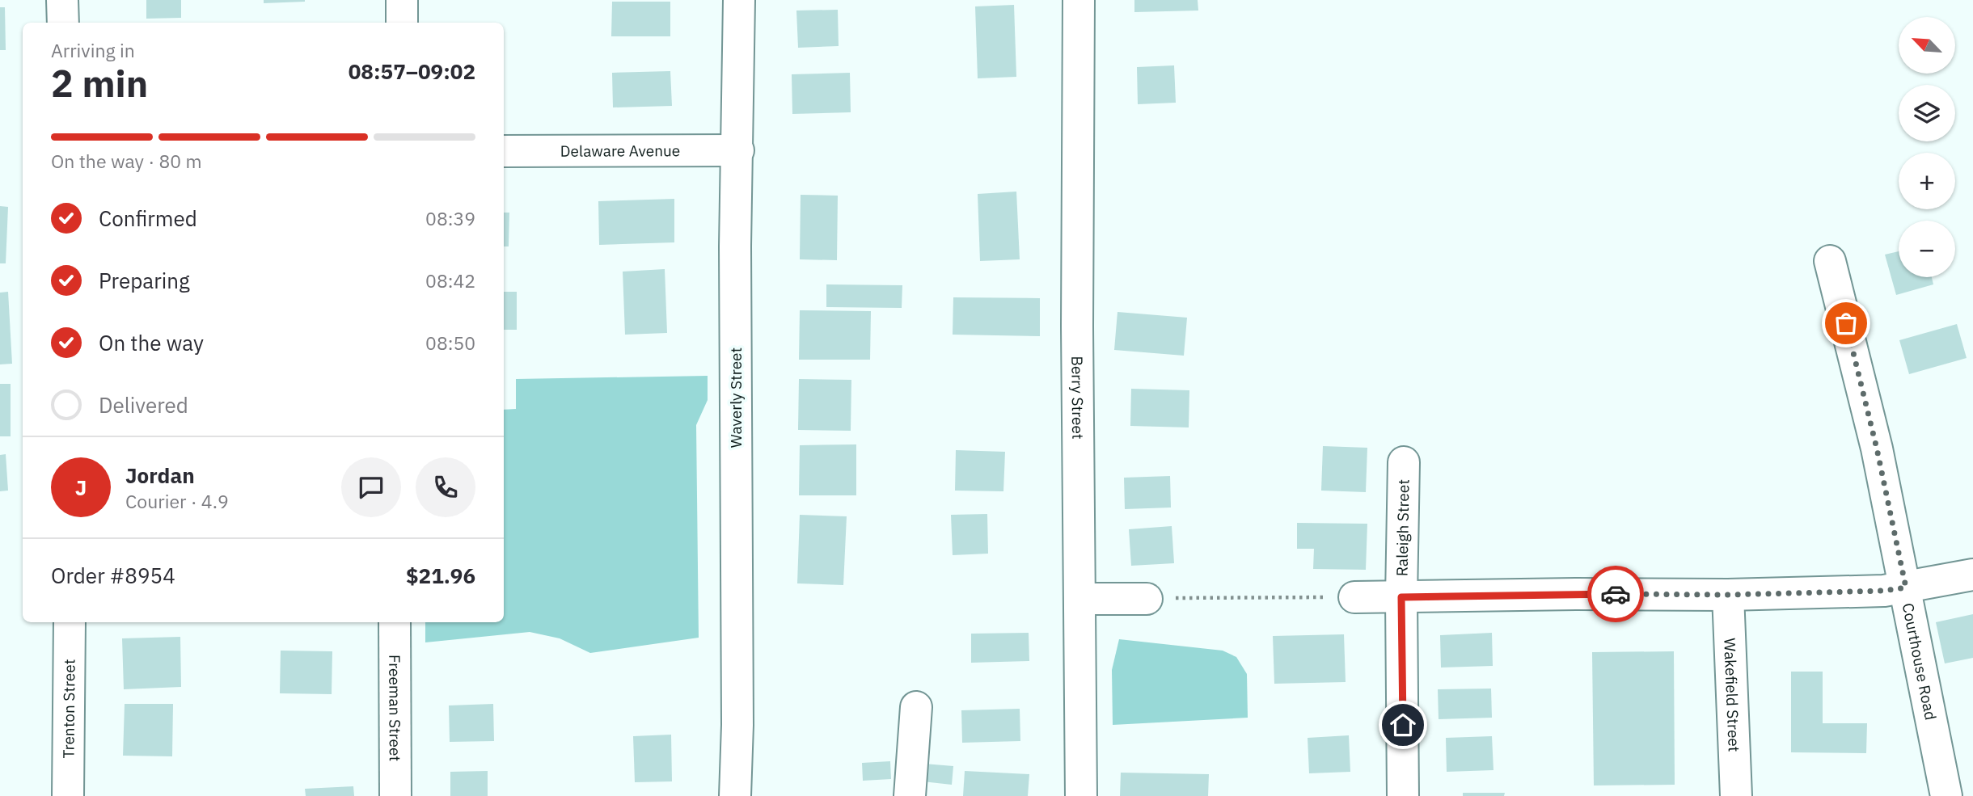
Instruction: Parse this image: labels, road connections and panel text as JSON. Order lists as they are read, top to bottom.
{
  "streets": {
    "street": [
      "Delaware Avenue",
      "Waverly Street",
      "Berry Street",
      "Raleigh Street",
      "Courthouse Road",
      "Wakefield Street",
      "Trenton Street",
      "Freeman Street"
    ]
  },
  "crossings": [
    ["Delaware Avenue", "Waverly Street"]
  ],
  "north": "top left",
  "page": {
    "map_buttons": ["+", "−"],
    "heading": ["2 min", "Arriving in", "08:57–09:02"],
    "panel": [
      "Jordan",
      "Courier · 4.9",
      "Order #8954",
      "$21.96"
    ],
    "bar": "On the way · 80 m",
    "list": [
      ["Confirmed", "08:39"],
      ["Preparing", "08:42"],
      ["On the way", "08:50"],
      "Delivered"
    ],
    "round": "J"
  }
}
